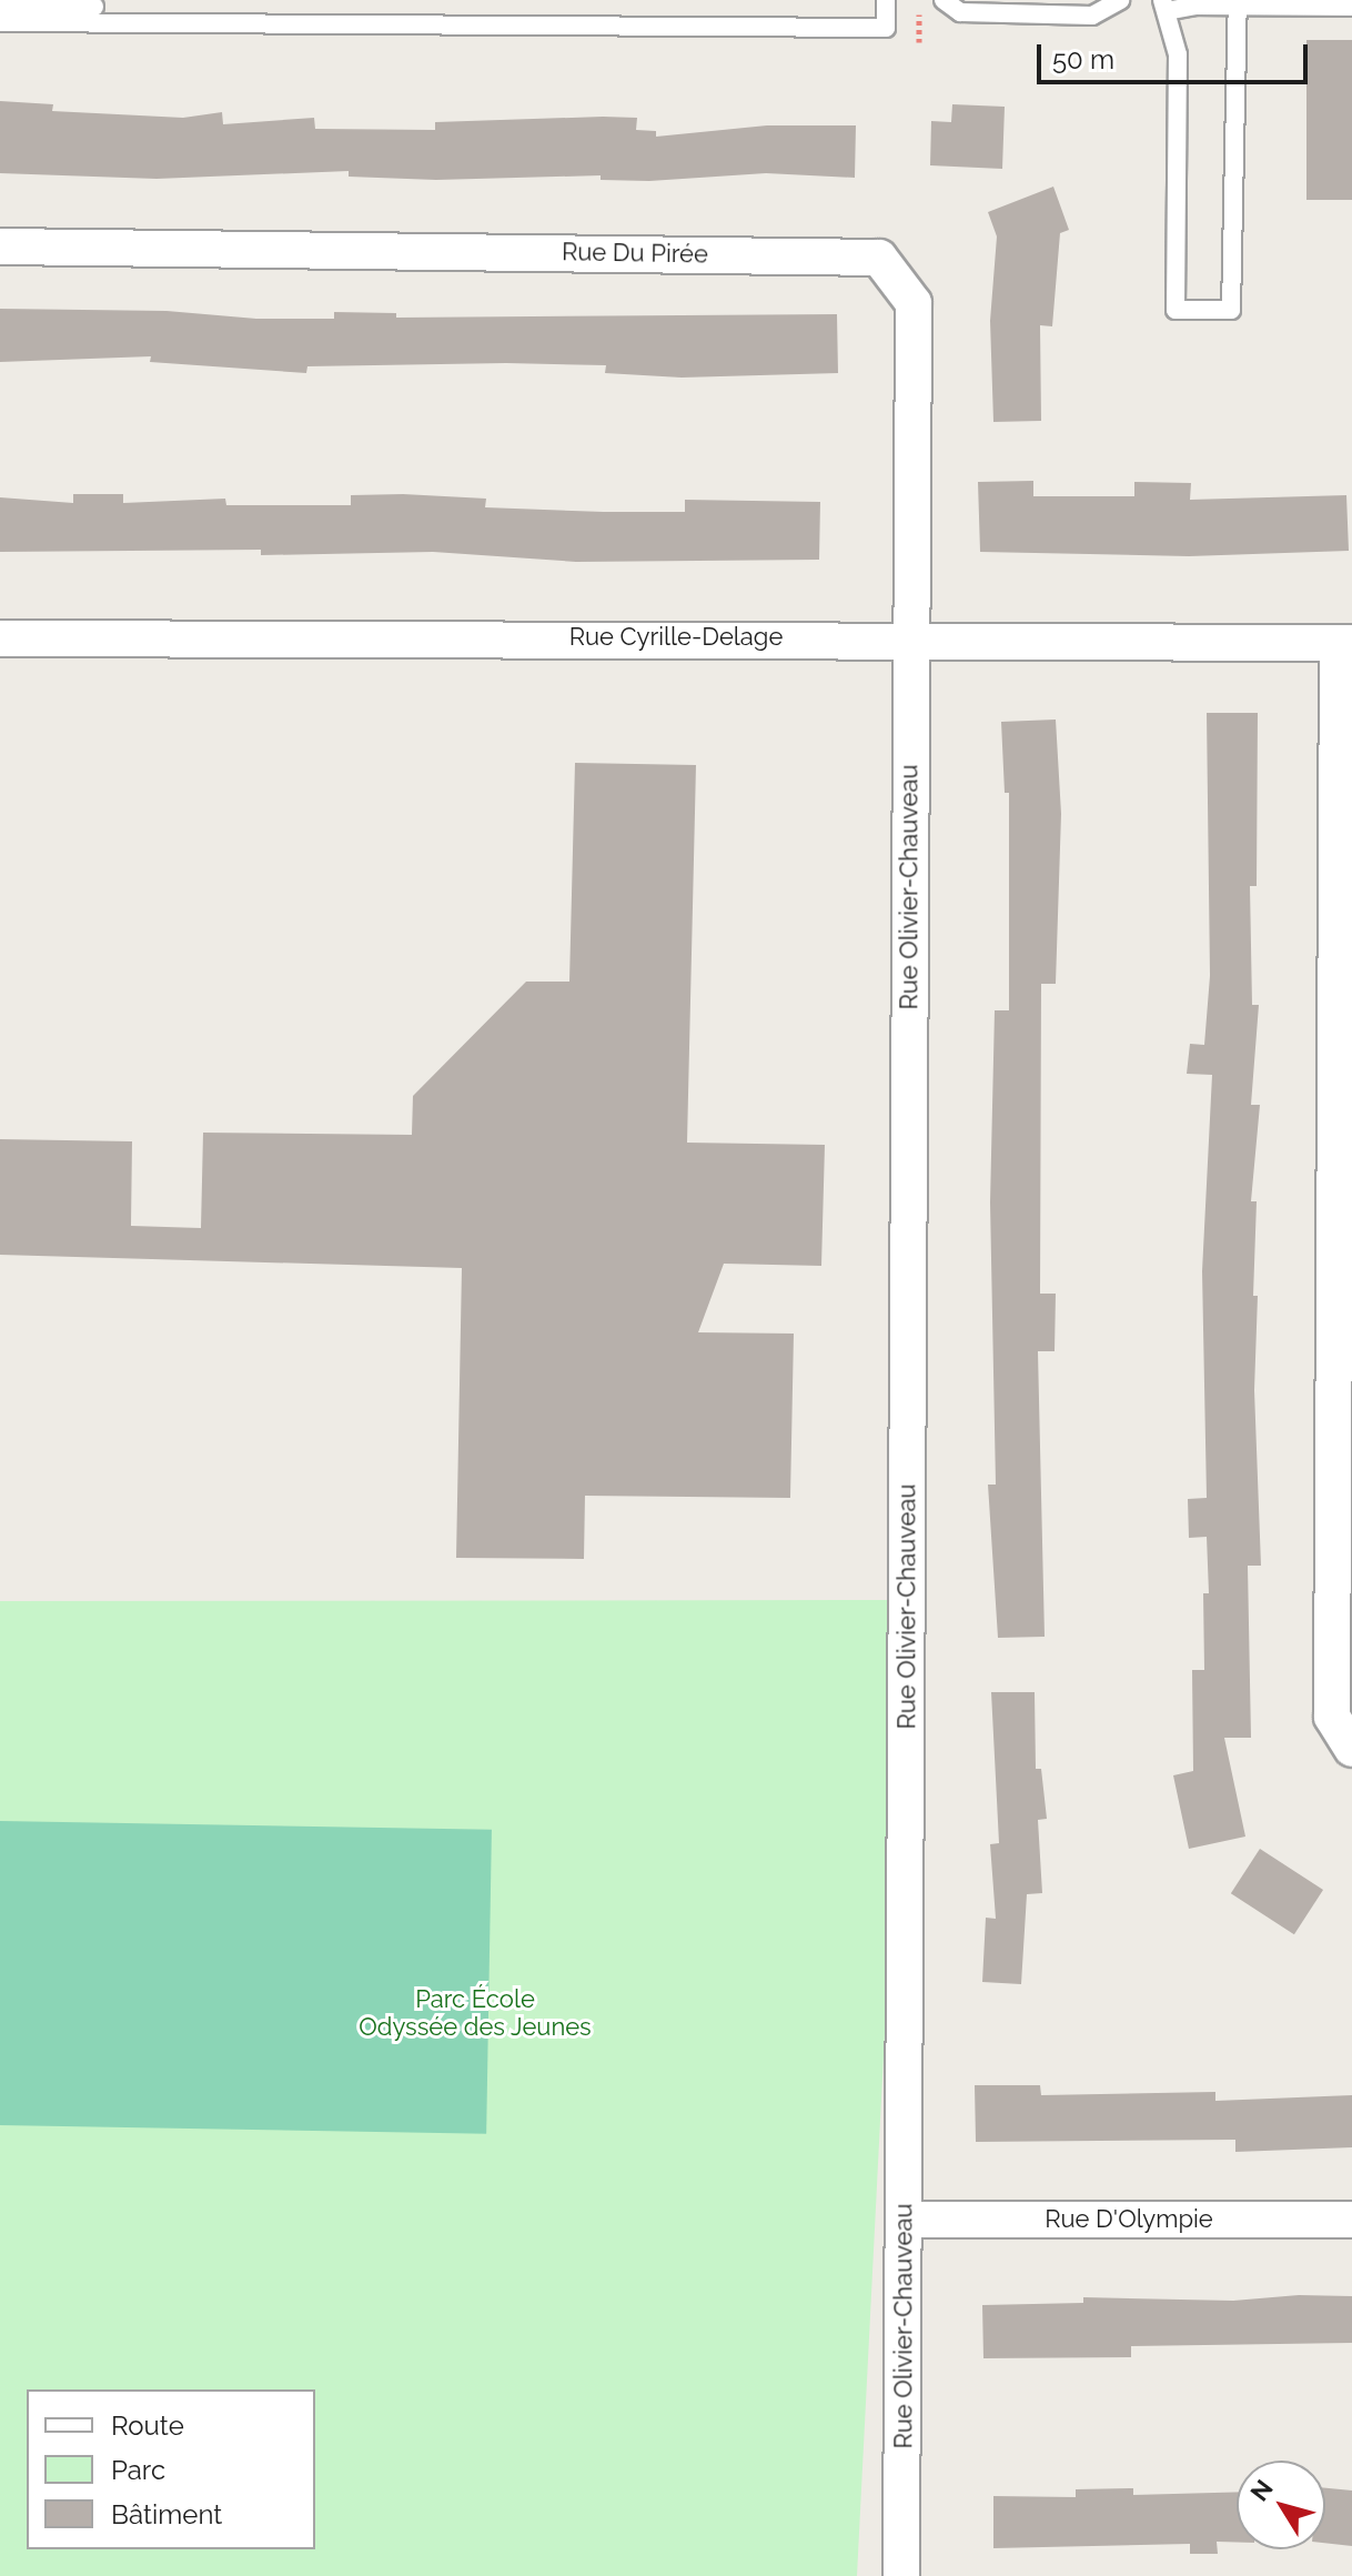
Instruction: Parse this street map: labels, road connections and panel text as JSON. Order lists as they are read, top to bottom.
{
  "streets": {
    "street": [
      "Rue Du Pirée",
      "Rue Cyrille-Delage",
      "Rue Olivier-Chauveau",
      "Rue D'Olympie"
    ]
  },
  "crossings": [
    ["Rue Du Pirée", "Rue Cyrille-Delage"],
    ["Rue Du Pirée", "Rue Olivier-Chauveau"],
    ["Rue Cyrille-Delage", "Rue Olivier-Chauveau"],
    ["Rue Olivier-Chauveau", "Rue D'Olympie"]
  ],
  "parks": ["Parc École Odyssée des Jeunes"],
  "legend": ["Route", "Parc", "Bâtiment"],
  "scale_bar": "50 m",
  "north": "top left"
}
